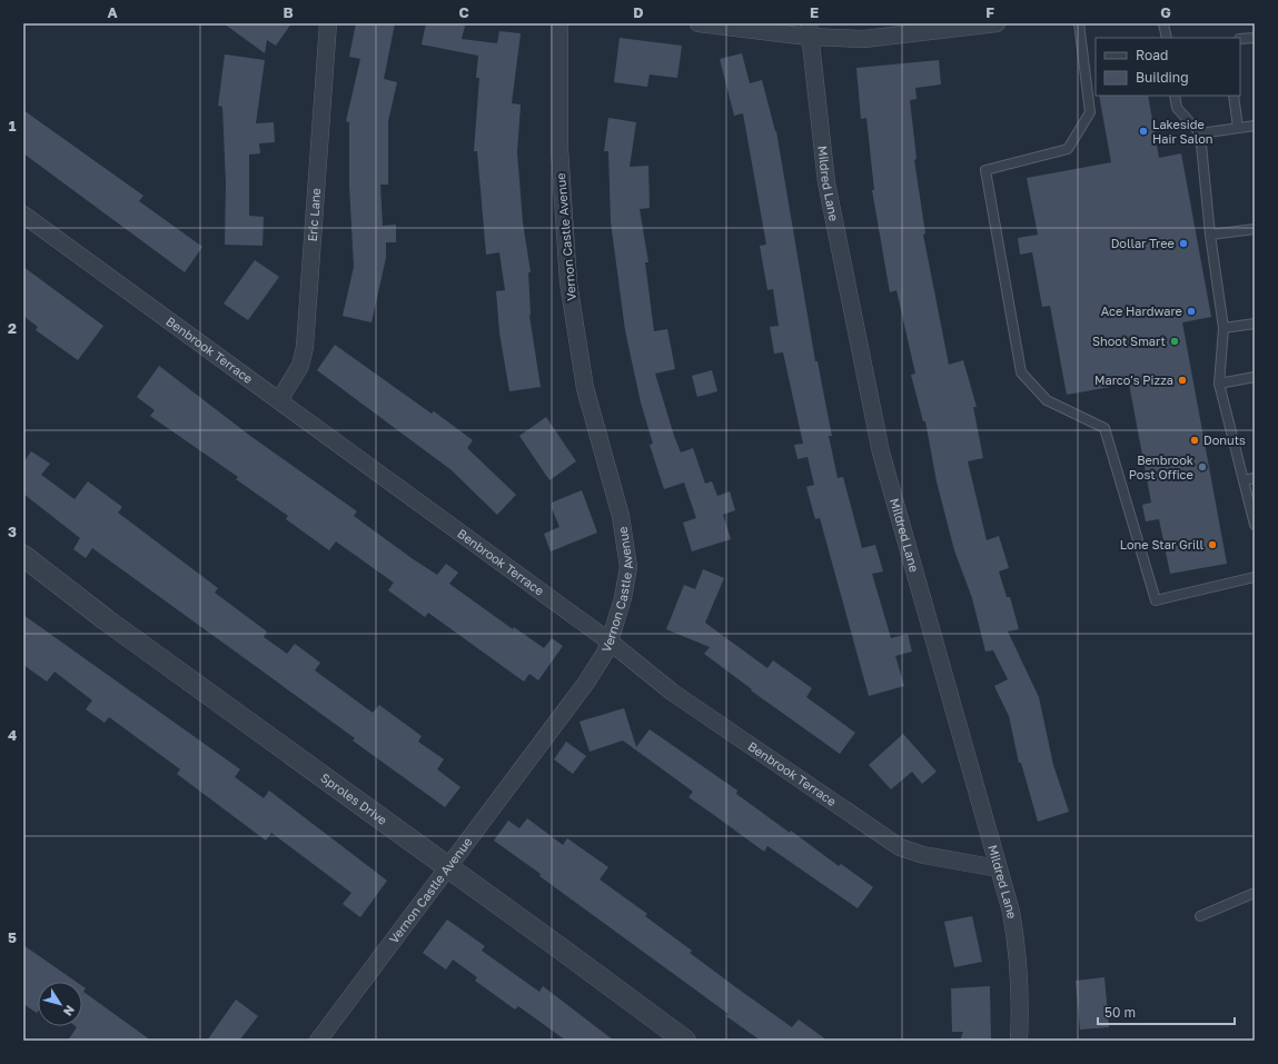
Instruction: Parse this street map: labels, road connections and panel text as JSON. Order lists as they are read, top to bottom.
{
  "streets": {
    "street": [
      "Mildred Lane",
      "Eric Lane",
      "Vernon Castle Avenue",
      "Benbrook Terrace",
      "Sproles Drive"
    ]
  },
  "crossings": [
    ["Mildred Lane", "Benbrook Terrace"],
    ["Eric Lane", "Benbrook Terrace"],
    ["Vernon Castle Avenue", "Benbrook Terrace"],
    ["Vernon Castle Avenue", "Sproles Drive"]
  ],
  "places": [
    "Lakeside Hair Salon",
    "Dollar Tree",
    "Ace Hardware",
    "Shoot Smart",
    "Marco's Pizza",
    "Donuts",
    "Benbrook Post Office",
    "Lone Star Grill"
  ],
  "legend": ["Road", "Building"],
  "scale_bar": "50 m",
  "north": "bottom right",
  "grid": {
    "columns": [
      "A",
      "B",
      "C",
      "D",
      "E",
      "F",
      "G"
    ],
    "rows": [
      "1",
      "2",
      "3",
      "4",
      "5"
    ]
  }
}
